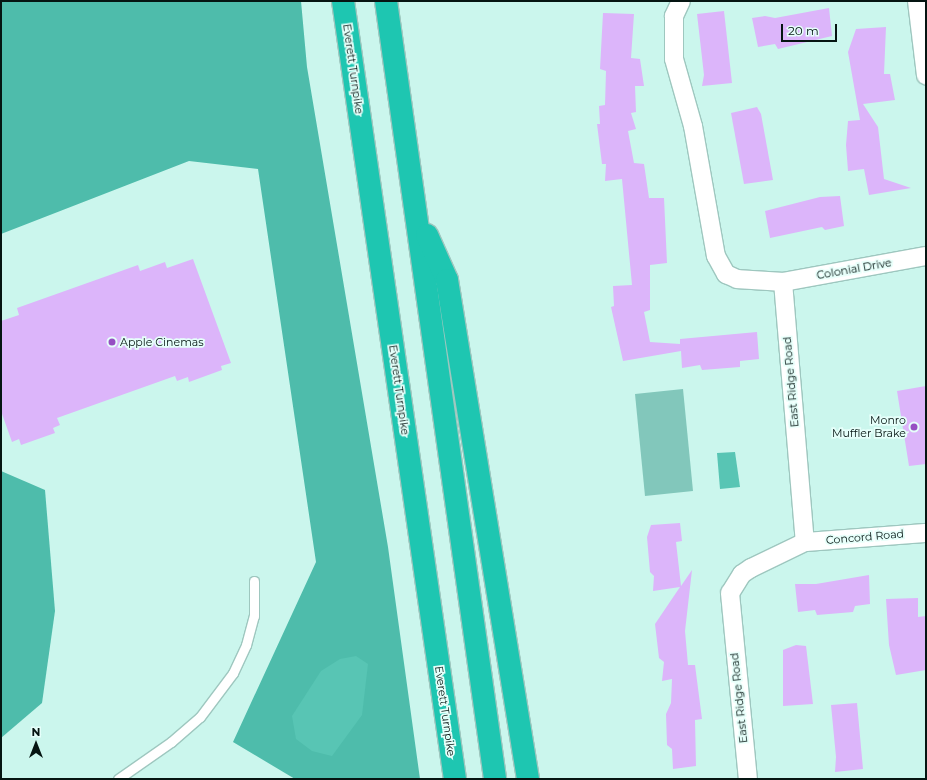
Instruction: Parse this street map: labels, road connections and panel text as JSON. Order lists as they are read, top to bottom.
{
  "streets": {
    "highway": ["Everett Turnpike"],
    "street": ["Colonial Drive", "East Ridge Road", "Concord Road"]
  },
  "crossings": [
    ["Colonial Drive", "East Ridge Road"],
    ["East Ridge Road", "Concord Road"]
  ],
  "places": ["Apple Cinemas", "Monro Muffler Brake"],
  "scale_bar": "20 m",
  "north": "top"
}
